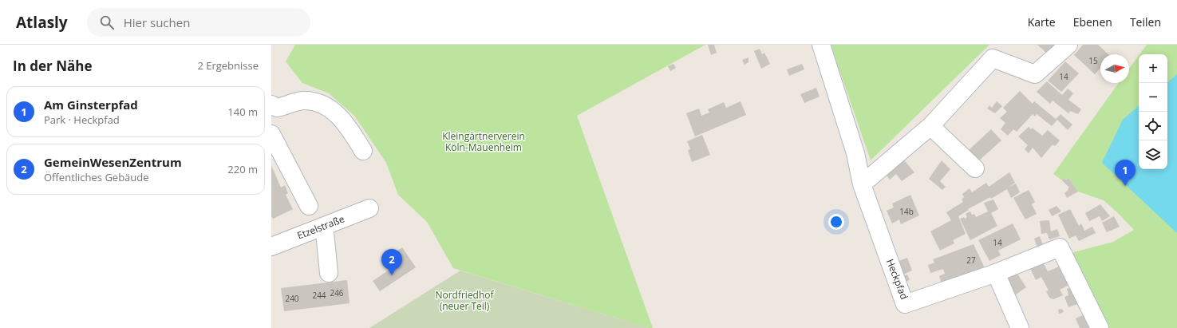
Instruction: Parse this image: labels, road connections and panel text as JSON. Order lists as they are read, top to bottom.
{
  "streets": {
    "street": ["Etzelstraße", "Heckpfad"]
  },
  "parks": ["Kleingärtnerverein Köln-Mauenheim", "Nordfriedhof (neuer Teil)"],
  "house_numbers": [
    "15",
    "14",
    "14b",
    "14",
    "27",
    "246",
    "244",
    "240"
  ],
  "north": "right",
  "page": {
    "header": "Atlasly",
    "search": "Hier suchen",
    "nav": ["Karte", "Ebenen", "Teilen"],
    "heading": ["In der Nähe", "2 Ergebnisse"],
    "map_buttons": ["+", "−"],
    "list": [
      {
        "mark": "1",
        "name": "Am Ginsterpfad",
        "note": "Park · Heckpfad",
        "value": "140 m"
      },
      {
        "mark": "2",
        "name": "GemeinWesenZentrum",
        "note": "Öffentliches Gebäude",
        "value": "220 m"
      }
    ],
    "pins": ["1", "2"]
  }
}
